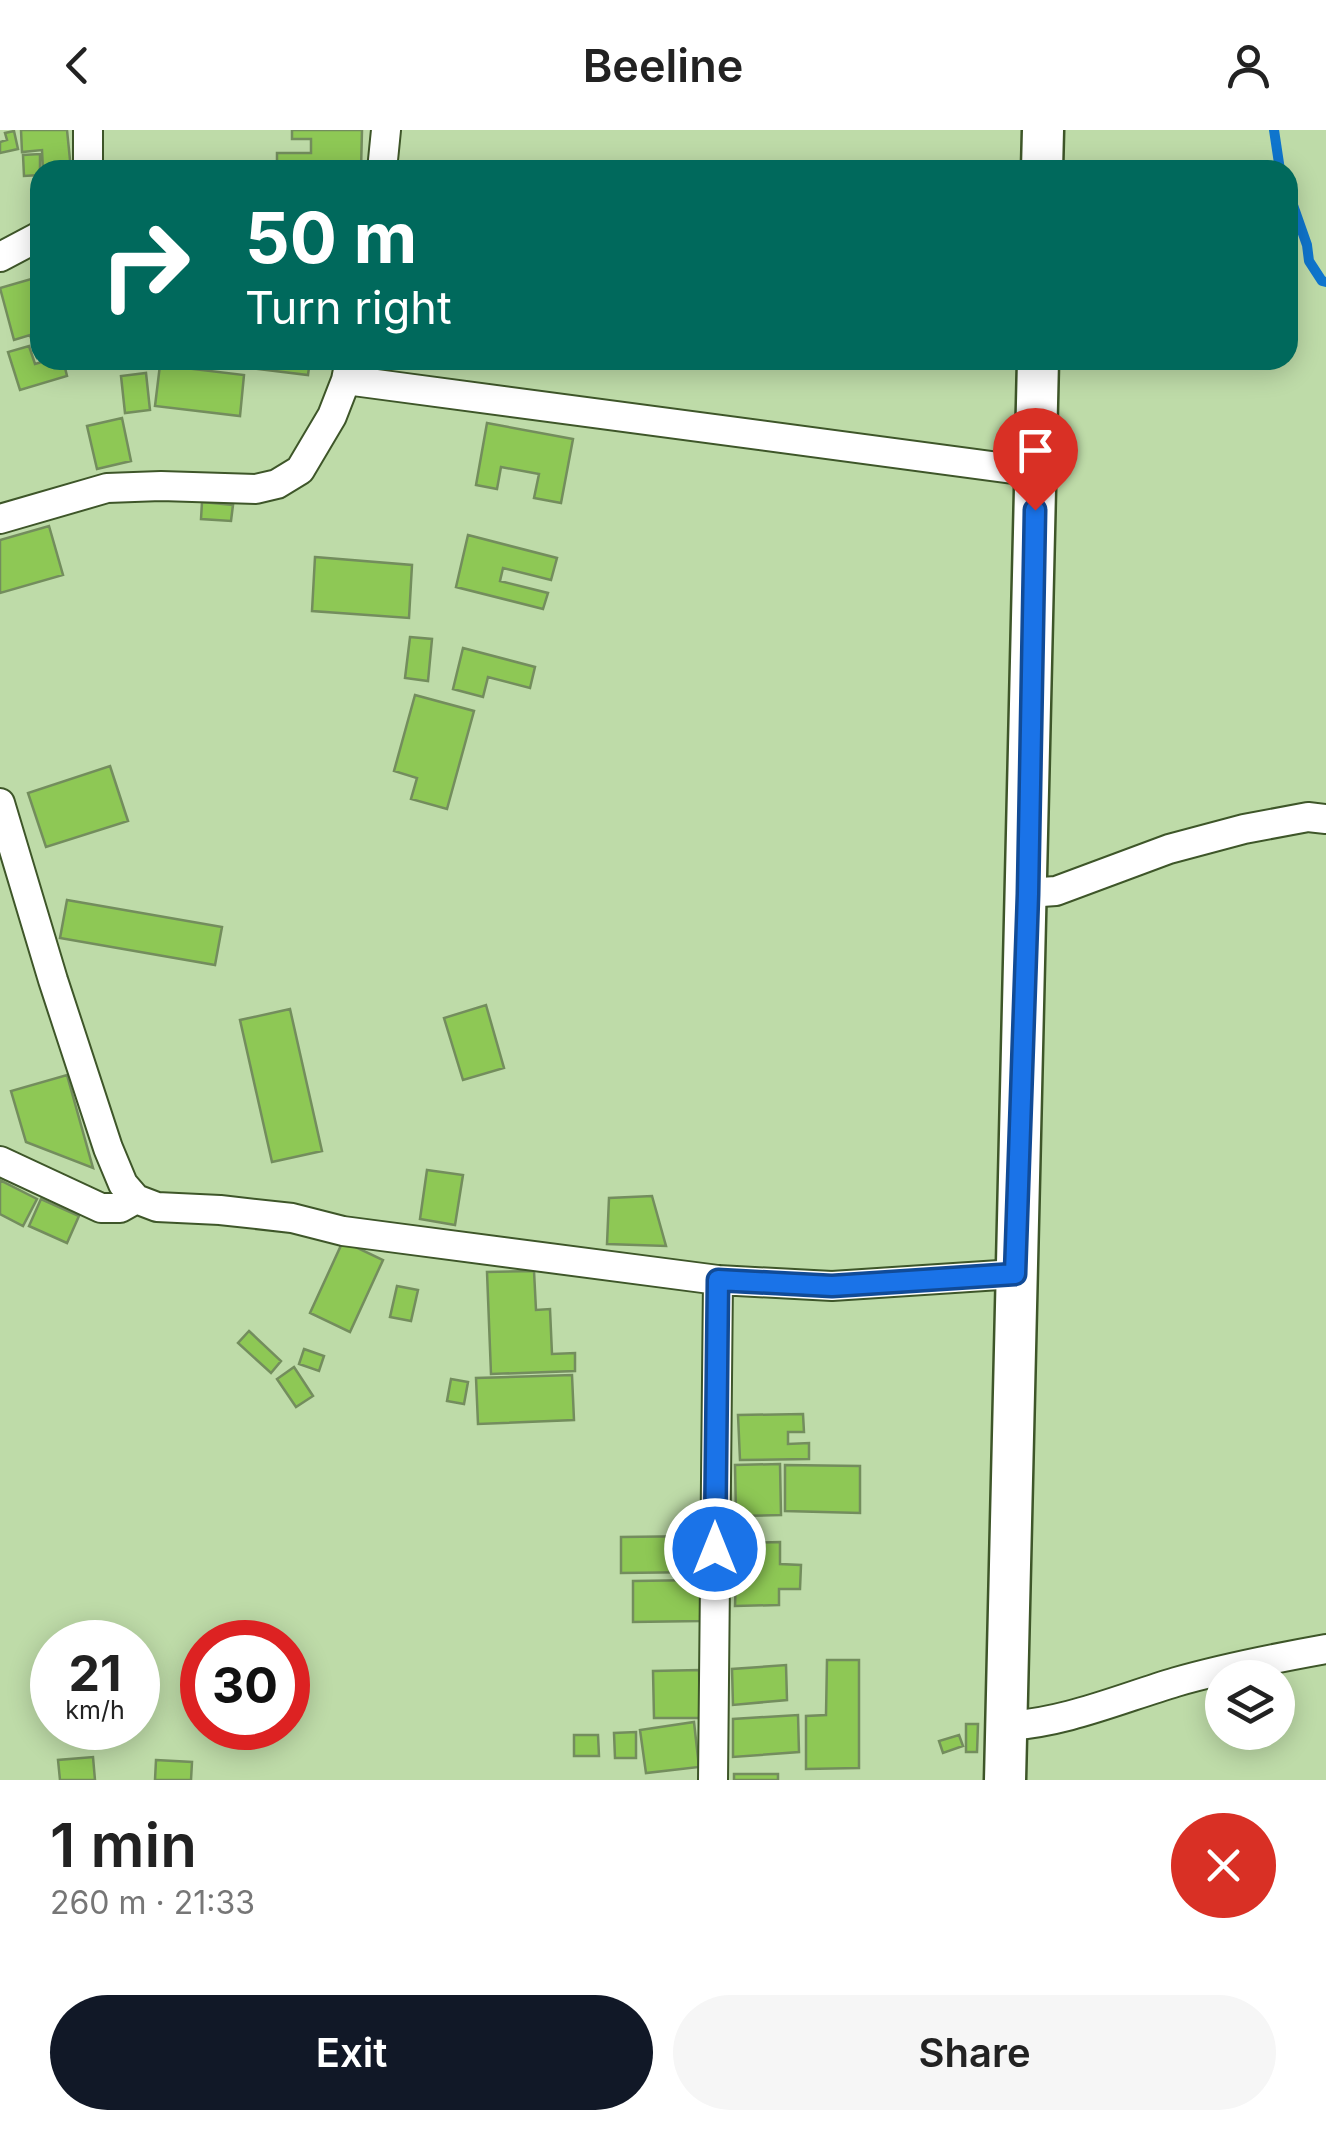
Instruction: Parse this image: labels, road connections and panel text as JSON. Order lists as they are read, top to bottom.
{
  "page": {
    "header": "Beeline",
    "turn": ["50 m", "Turn right"],
    "speed": "21 km/h",
    "limit": "30",
    "heading": ["1 min", "260 m · 21:33"],
    "buttons": ["Exit", "Share"]
  }
}
